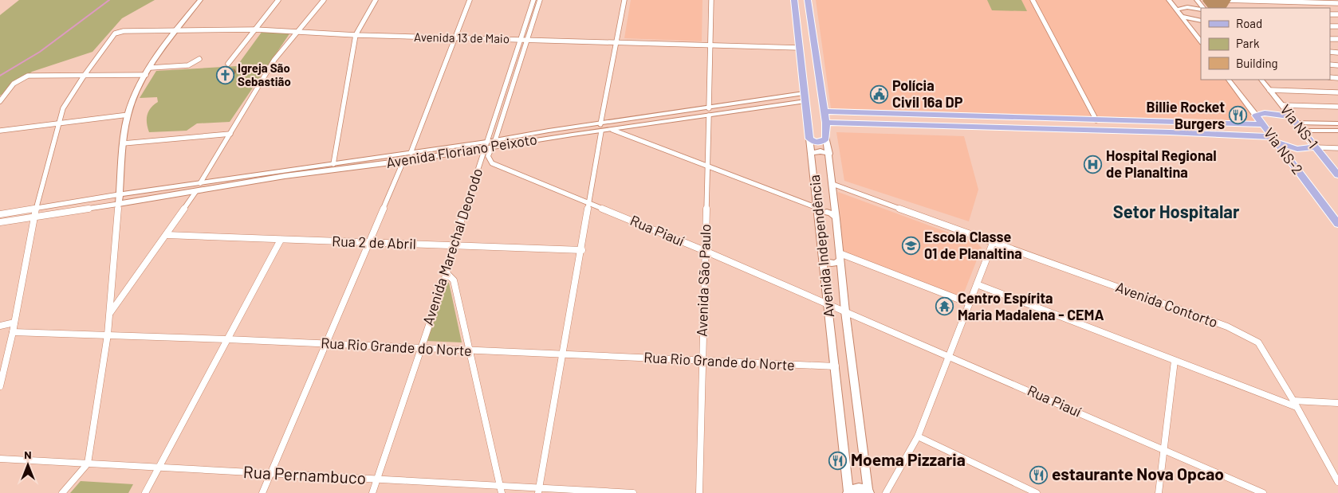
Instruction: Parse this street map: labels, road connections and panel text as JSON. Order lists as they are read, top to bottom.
{
  "streets": {
    "main road": ["Via NS-1", "Via NS-2", "Avenida Independência"],
    "street": [
      "Avenida 13 de Maio",
      "Avenida Floriano Peixoto",
      "Rua Piauí",
      "Rua 2 de Abril",
      "Avenida Marechal Deorodo",
      "Avenida São Paulo",
      "Avenida Contorto",
      "Rua Rio Grande do Norte",
      "Rua Pernambuco"
    ]
  },
  "crossings": [
    ["Avenida 13 de Maio", "Avenida Independência"],
    ["Avenida 13 de Maio", "Avenida Marechal Deorodo"],
    ["Avenida Floriano Peixoto", "Avenida Independência"],
    ["Avenida Floriano Peixoto", "Avenida Marechal Deorodo"],
    ["Avenida Floriano Peixoto", "Avenida São Paulo"],
    ["Rua Piauí", "Avenida Independência"],
    ["Rua Piauí", "Avenida Marechal Deorodo"],
    ["Rua Piauí", "Avenida São Paulo"],
    ["Rua 2 de Abril", "Avenida Marechal Deorodo"],
    ["Avenida Independência", "Avenida Contorto"],
    ["Avenida Independência", "Rua Rio Grande do Norte"],
    ["Avenida Marechal Deorodo", "Rua Rio Grande do Norte"],
    ["Avenida Marechal Deorodo", "Rua Pernambuco"],
    ["Avenida São Paulo", "Rua Rio Grande do Norte"]
  ],
  "districts": ["Setor Hospitalar"],
  "places": {
    "church": ["Igreja São Sebastião"],
    "public building": ["Polícia Civil 16a DP"],
    "restaurant": ["Billie Rocket Burgers", "Moema Pizzaria", "estaurante Nova Opcao"],
    "hospital": ["Hospital Regional de Planaltina"],
    "school or university": ["Escola Classe 01 de Planaltina"],
    "temple": ["Centro Espírita Maria Madalena - CEMA"]
  },
  "legend": ["Road", "Park", "Building"],
  "north": "top"
}
